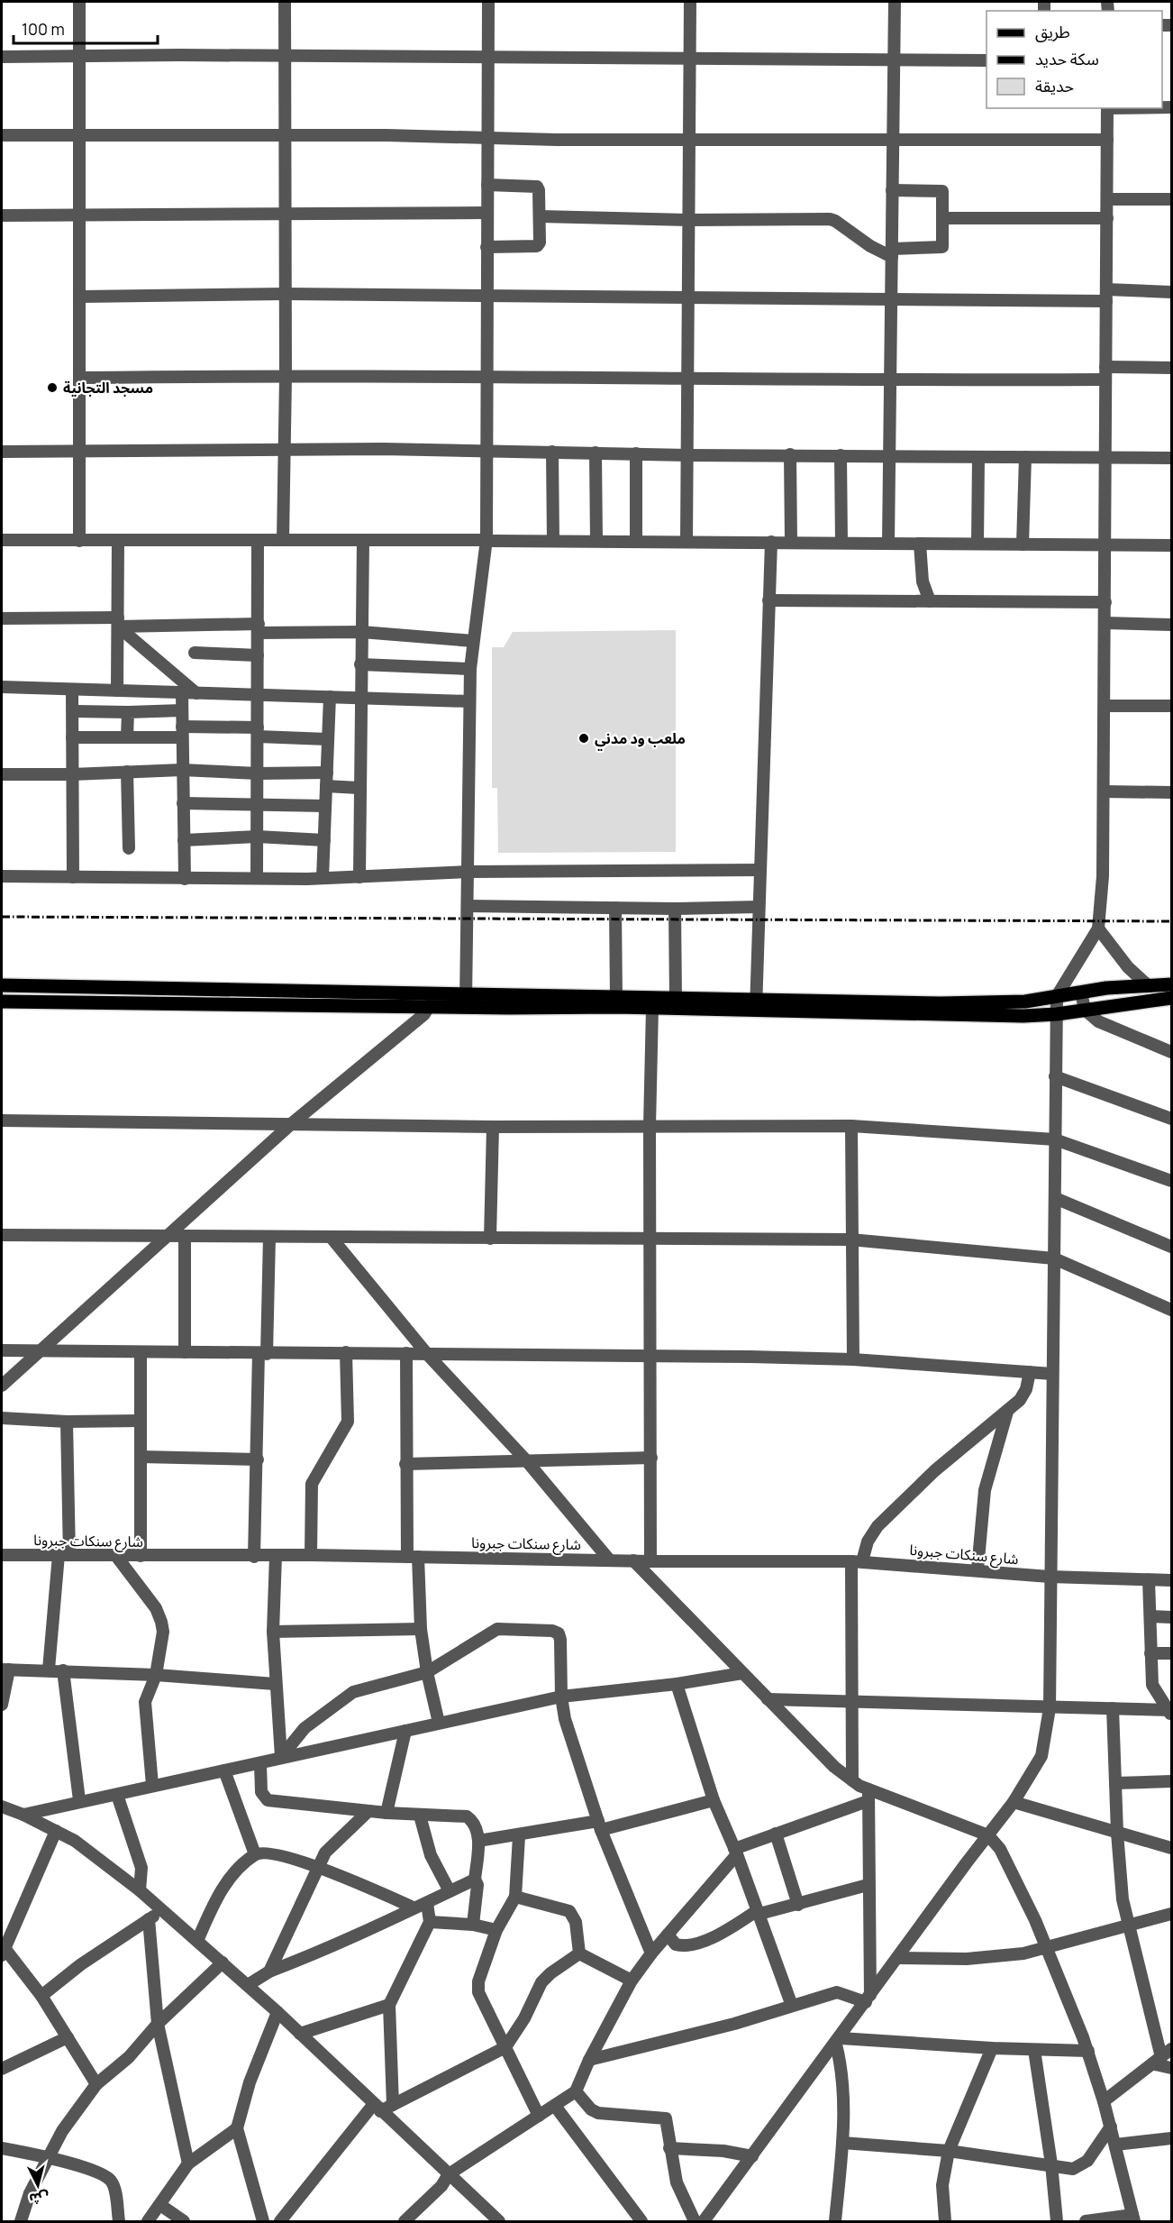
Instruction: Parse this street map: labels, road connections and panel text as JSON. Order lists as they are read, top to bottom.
{
  "streets": {
    "street": ["شارع سنكات جبرونا"]
  },
  "places": ["مسجد التجانية", "ملعب ود مدني"],
  "legend": ["طريق", "سكة حديد", "حديقة"],
  "scale_bar": "100 m",
  "north": "bottom"
}
